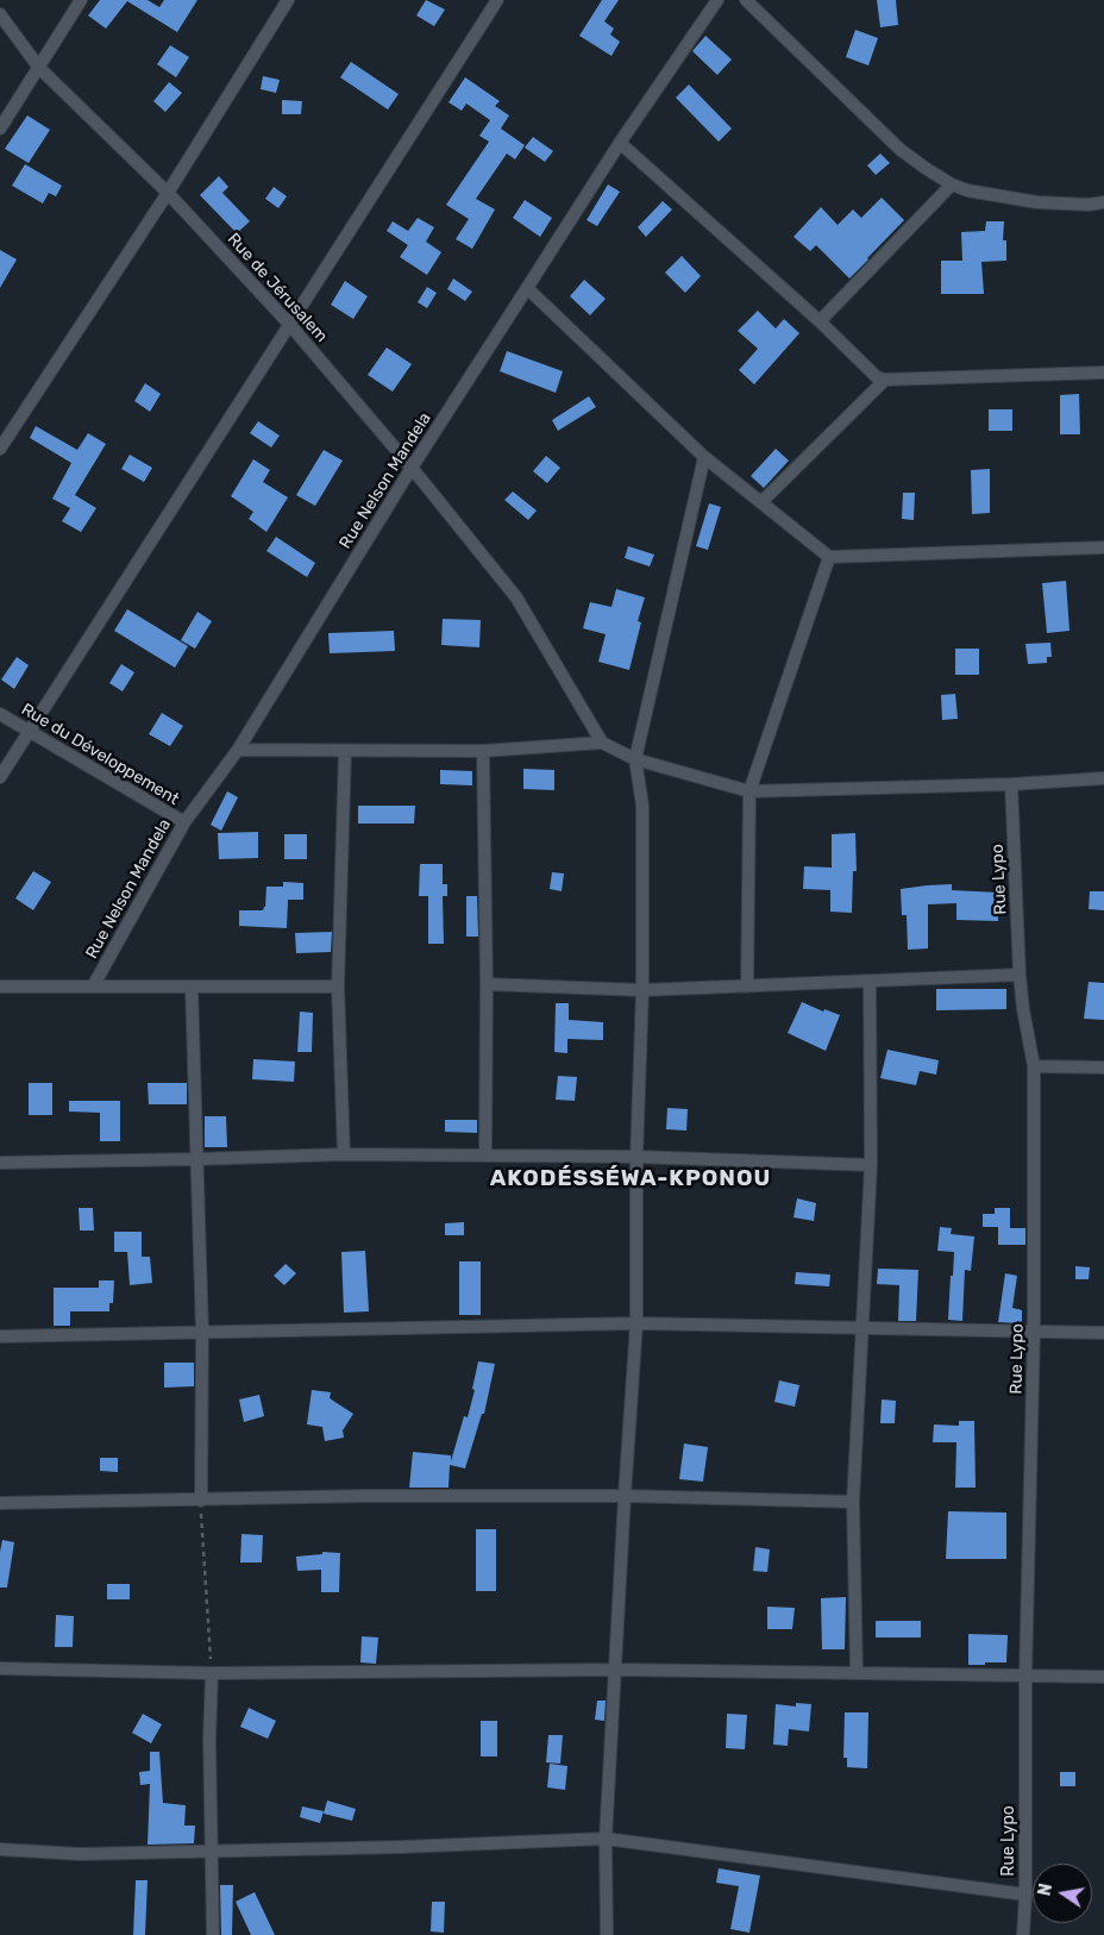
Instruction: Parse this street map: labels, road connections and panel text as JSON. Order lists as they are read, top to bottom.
{
  "streets": {
    "street": [
      "Rue de Jérusalem",
      "Rue Nelson Mandela",
      "Rue du Développement",
      "Rue Lypo"
    ]
  },
  "crossings": [
    ["Rue de Jérusalem", "Rue Nelson Mandela"],
    ["Rue Nelson Mandela", "Rue du Développement"]
  ],
  "districts": ["AKODÉSSÉWA-KPONOU"],
  "north": "left"
}
